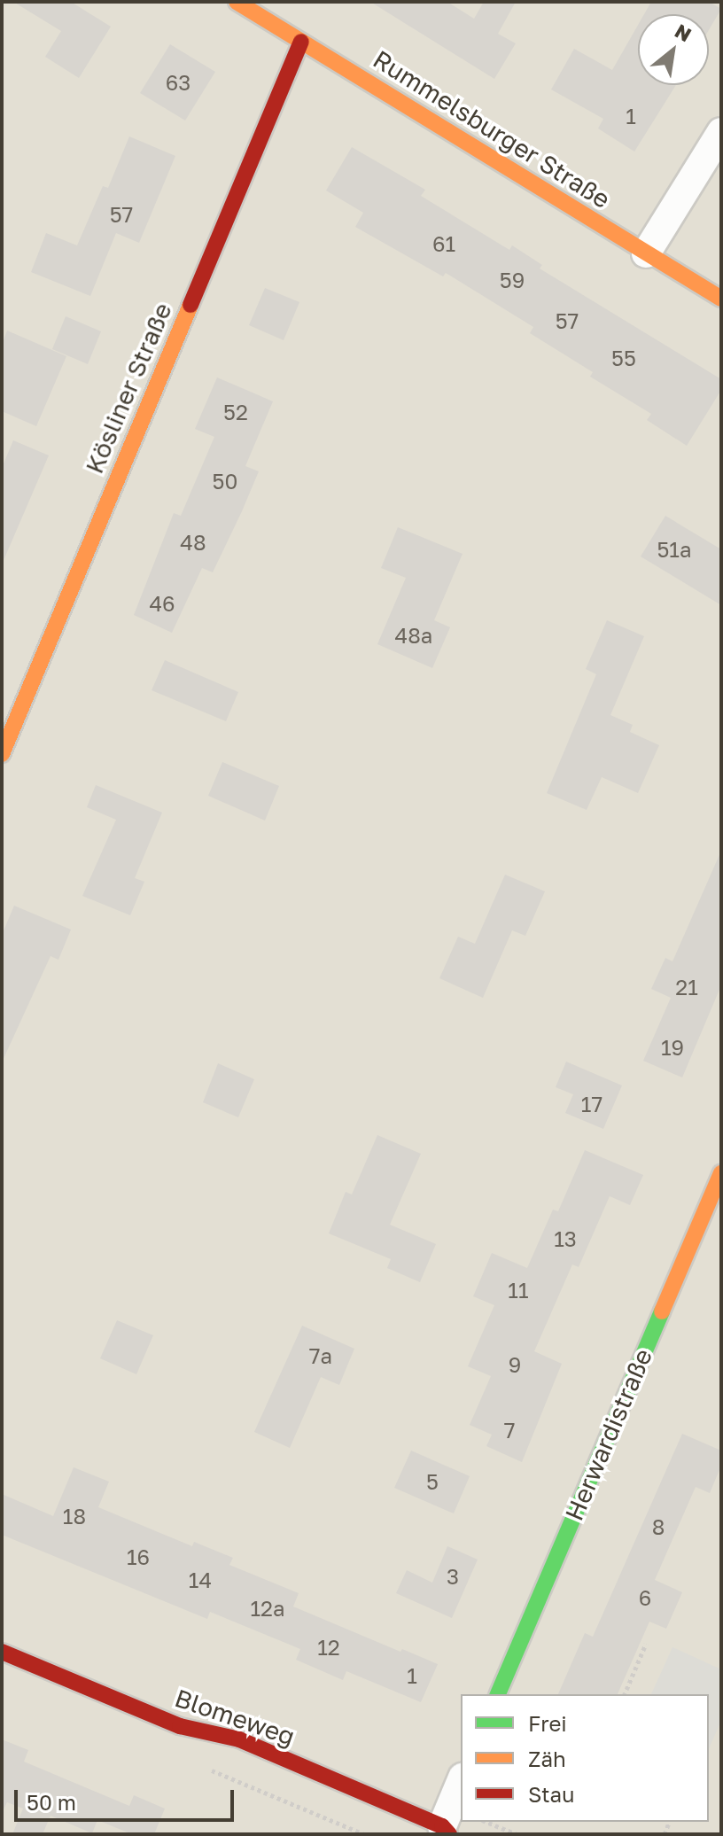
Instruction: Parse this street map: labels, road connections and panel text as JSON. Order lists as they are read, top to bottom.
{
  "streets": {
    "street": [
      "Rummelsburger Straße",
      "Kösliner Straße",
      "Herwardistraße",
      "Blomeweg"
    ]
  },
  "crossings": [
    ["Rummelsburger Straße", "Kösliner Straße"]
  ],
  "house_numbers": [
    "63",
    "1",
    "57",
    "61",
    "59",
    "57",
    "55",
    "52",
    "50",
    "48",
    "51a",
    "46",
    "48a",
    "21",
    "19",
    "17",
    "13",
    "11",
    "7a",
    "9",
    "7",
    "5",
    "18",
    "8",
    "16",
    "3",
    "14",
    "6",
    "12a",
    "12",
    "1"
  ],
  "legend": ["Frei", "Zäh", "Stau"],
  "scale_bar": "50 m",
  "north": "top right"
}
